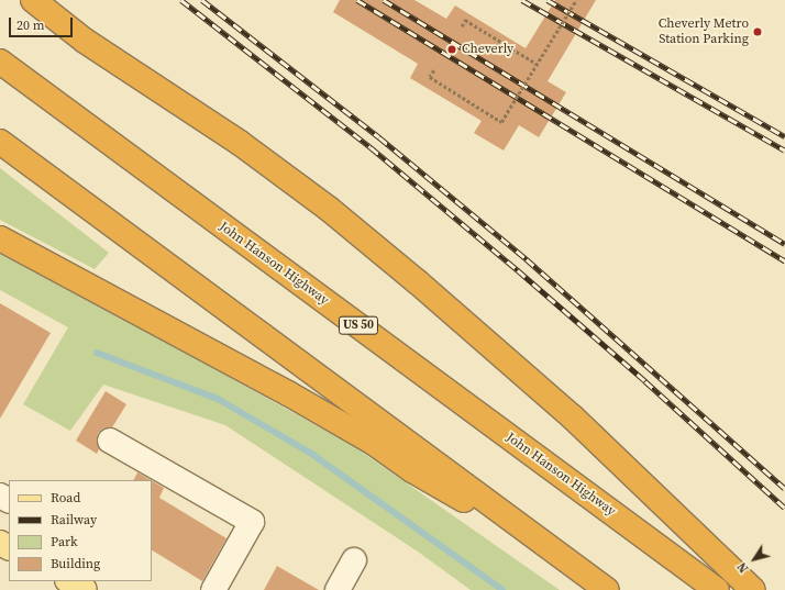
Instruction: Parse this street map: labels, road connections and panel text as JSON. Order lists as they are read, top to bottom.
{
  "streets": {
    "highway": ["John Hanson Highway", "US 50"]
  },
  "places": ["Cheverly Metro Station Parking", "Cheverly"],
  "legend": [
    "Road",
    "Railway",
    "Park",
    "Building"
  ],
  "scale_bar": "20 m",
  "north": "bottom left"
}
